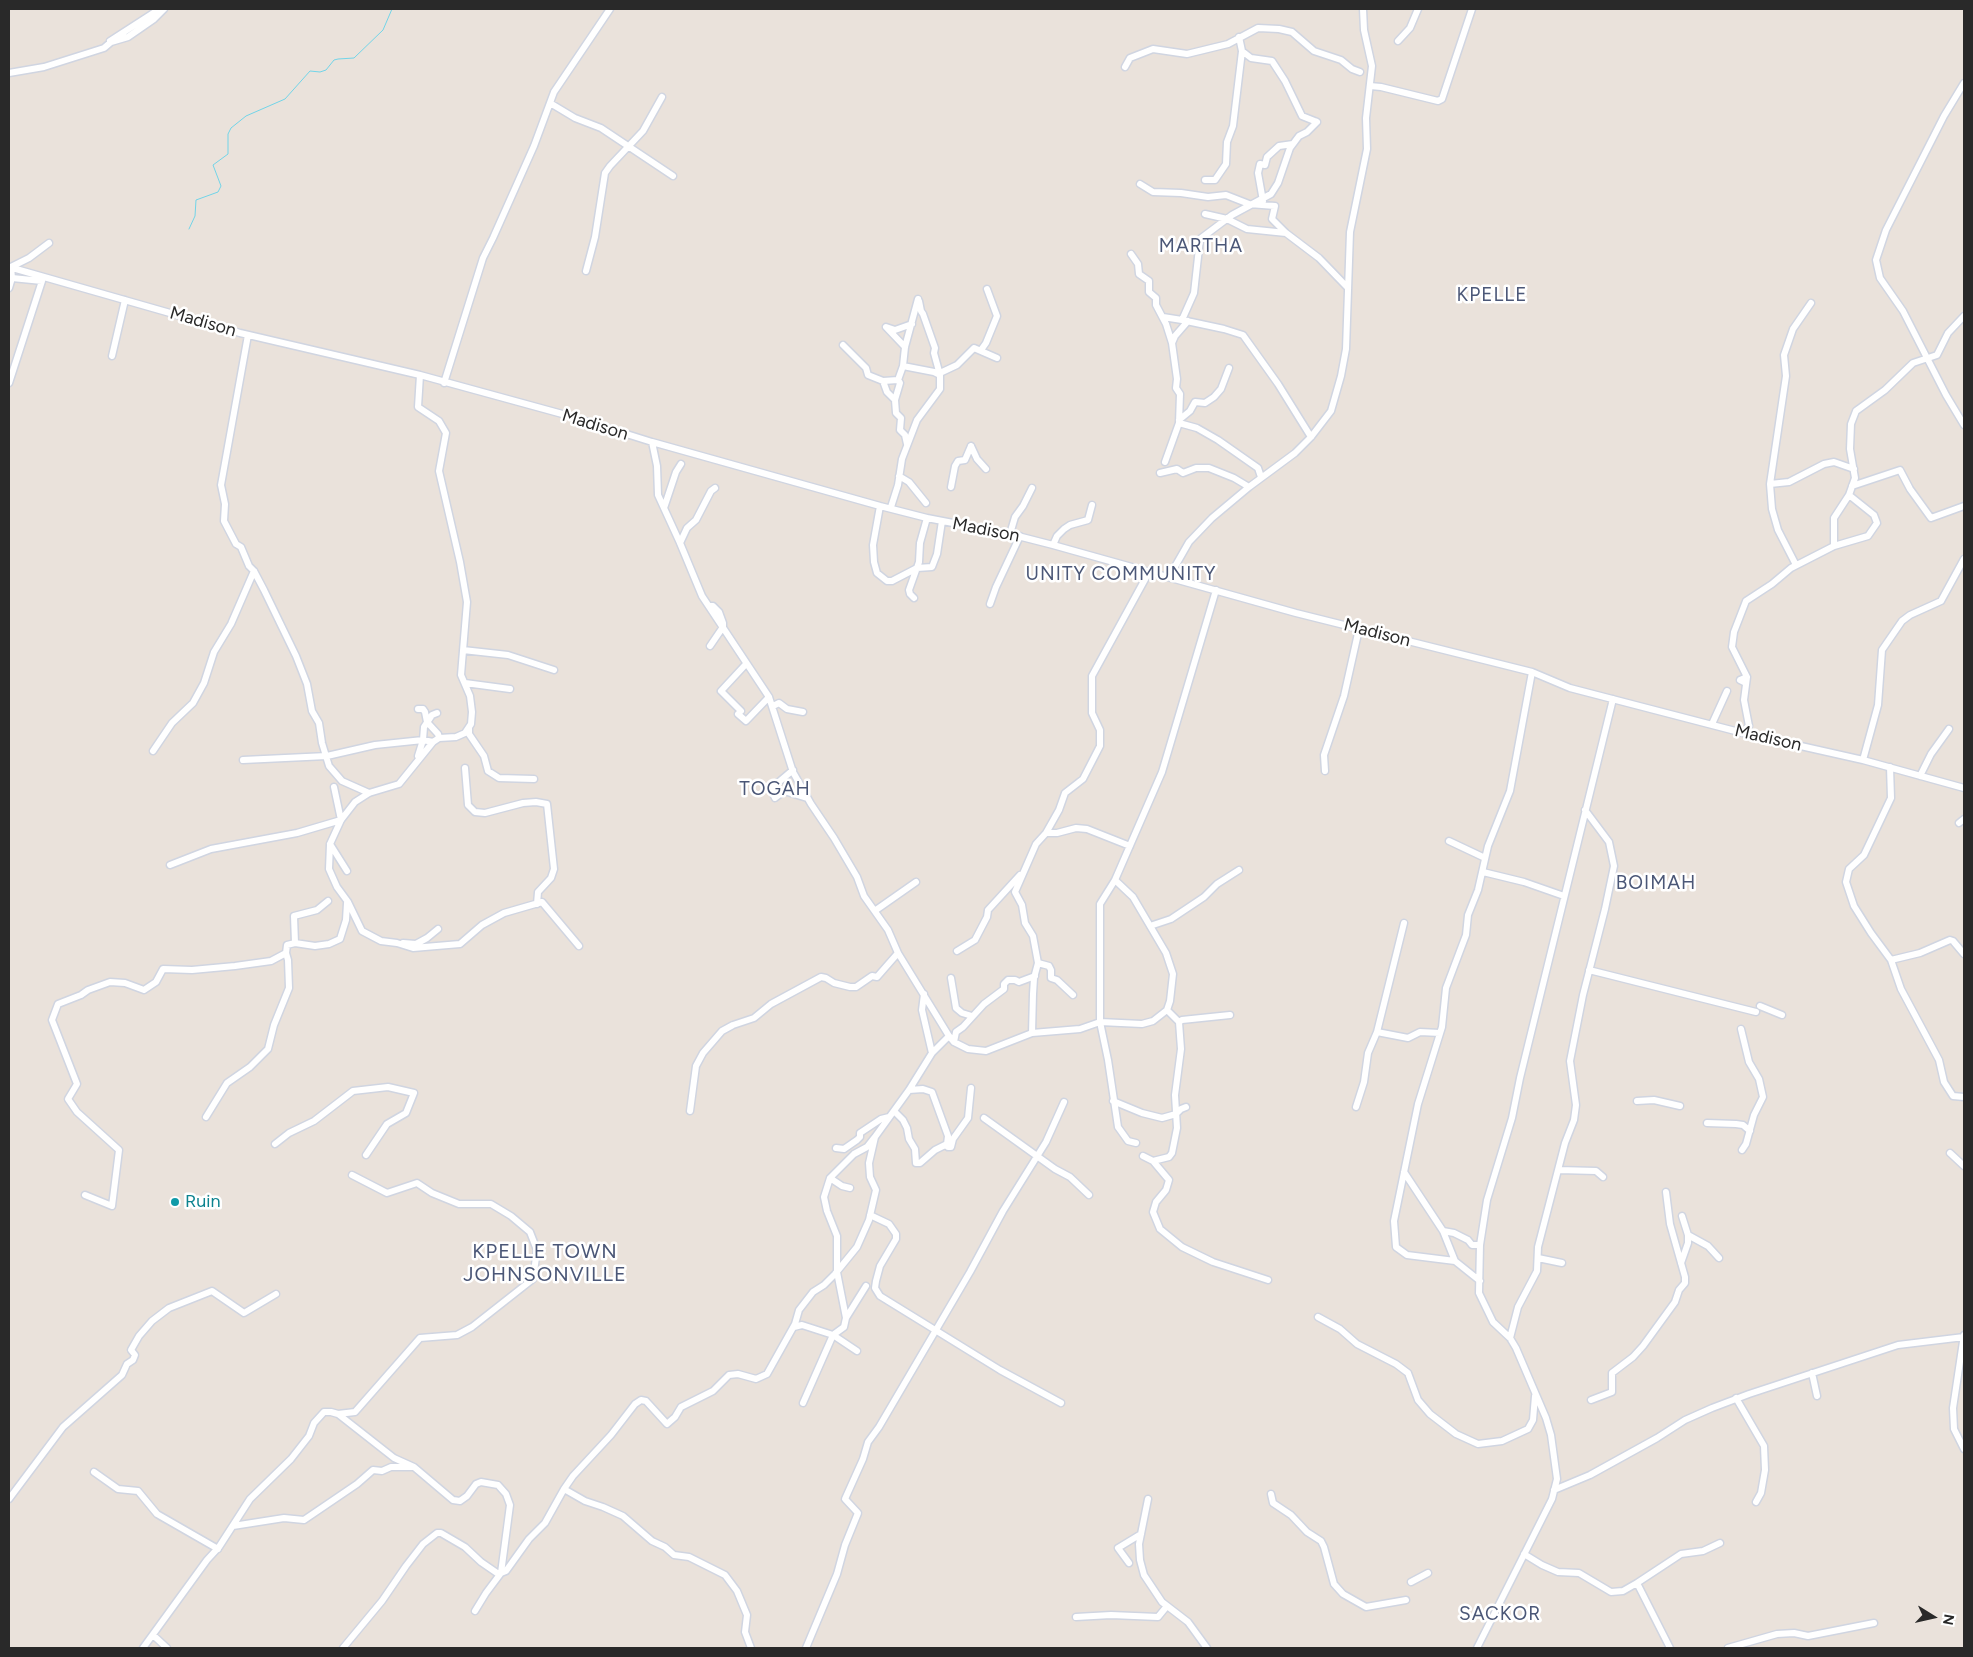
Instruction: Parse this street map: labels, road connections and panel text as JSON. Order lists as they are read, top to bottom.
{
  "streets": {
    "street": ["Madison"]
  },
  "districts": [
    "MARTHA",
    "KPELLE",
    "UNITY COMMUNITY",
    "TOGAH",
    "BOIMAH",
    "KPELLE TOWN JOHNSONVILLE",
    "SACKOR"
  ],
  "places": ["Ruin"],
  "north": "right"
}
